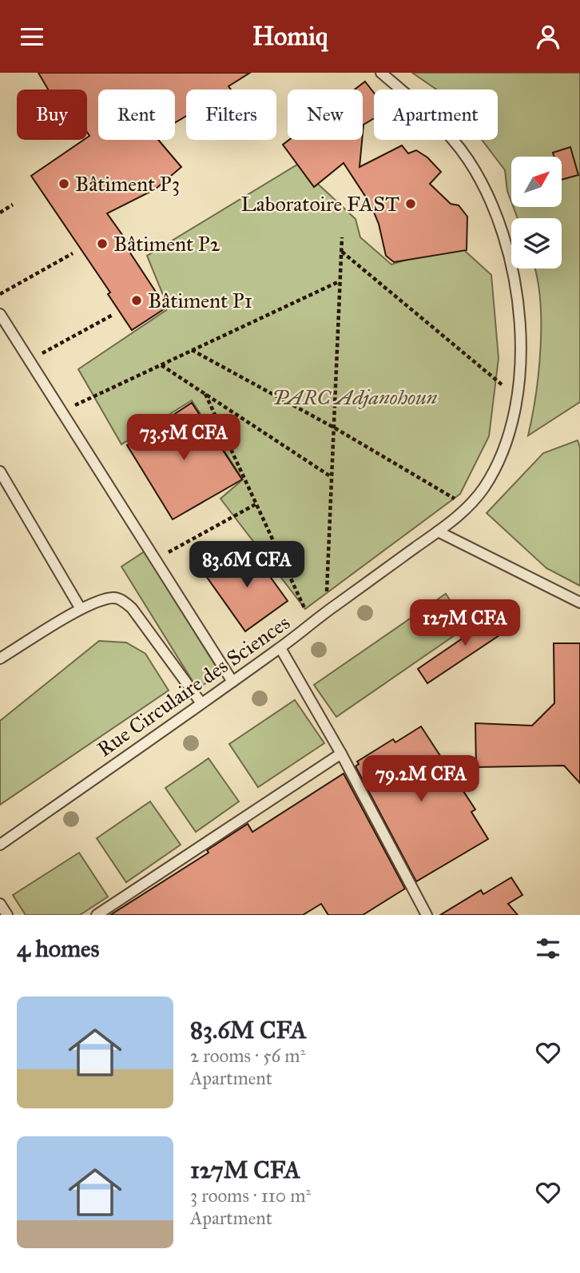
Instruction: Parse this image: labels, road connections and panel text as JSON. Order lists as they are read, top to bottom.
{
  "streets": {
    "lane": ["Rue Circulaire des Sciences"]
  },
  "parks": ["PARC Adjanohoun"],
  "places": [
    "Bâtiment P3",
    "Laboratoire FAST",
    "Bâtiment P2",
    "Bâtiment P1"
  ],
  "north": "top right",
  "page": {
    "header": "Homiq",
    "chip": [
      "Buy",
      "Rent",
      "Filters",
      "New",
      "Apartment"
    ],
    "price": [
      "73.5M CFA",
      "83.6M CFA",
      "127M CFA",
      "79.2M CFA"
    ],
    "heading": "4 homes",
    "list": [
      {
        "name": "83.6M CFA",
        "note": "2 rooms · 56 m² · Apartment"
      },
      {
        "name": "127M CFA",
        "note": "3 rooms · 110 m² · Apartment"
      }
    ]
  }
}
